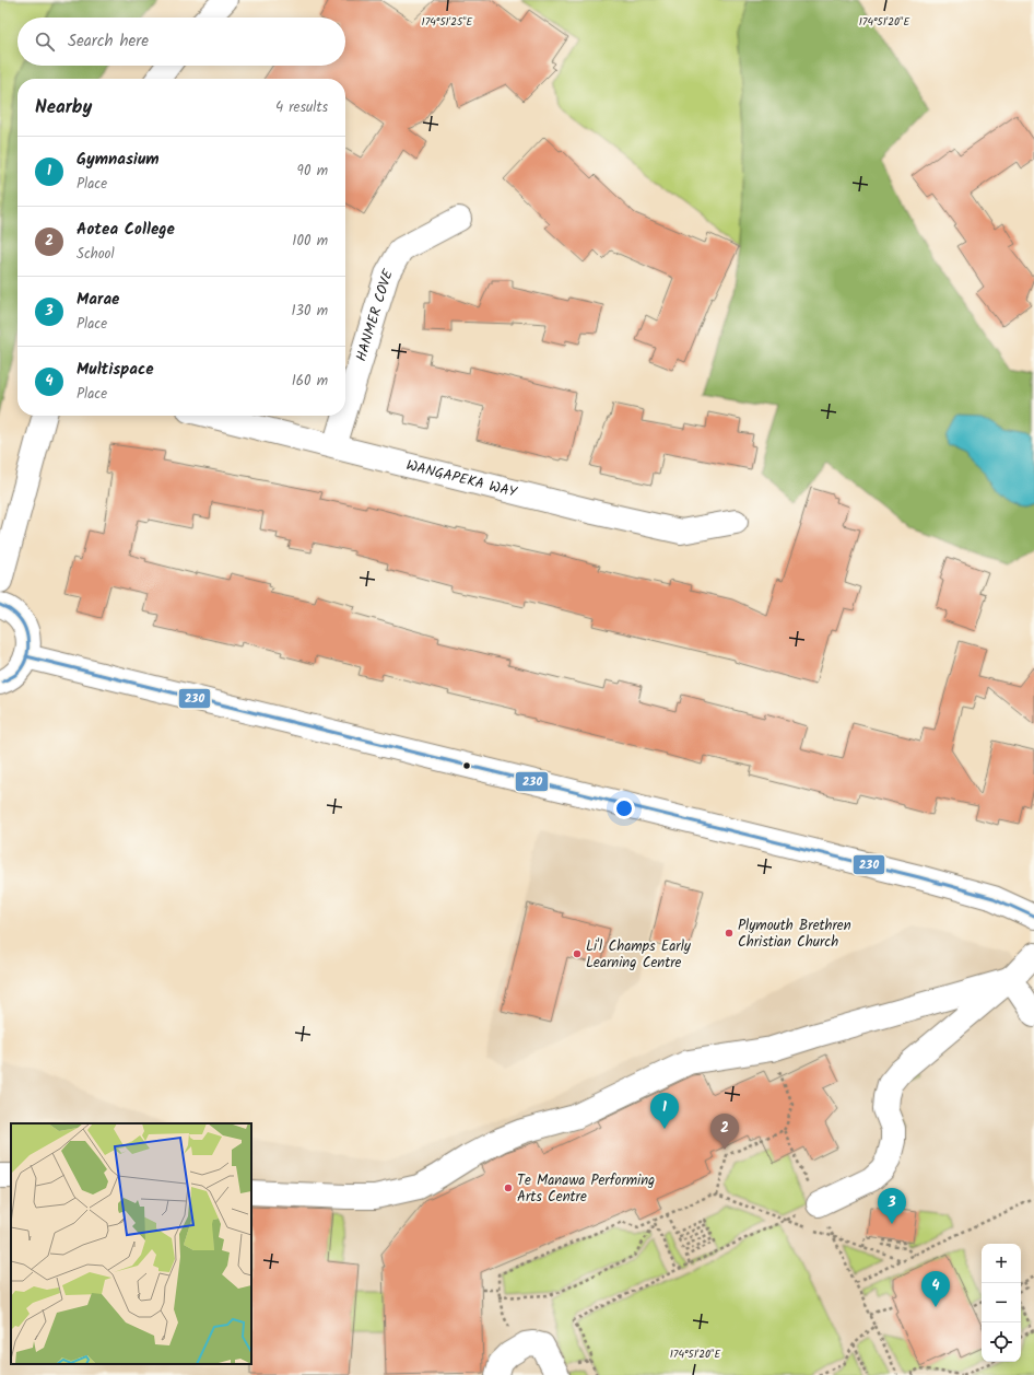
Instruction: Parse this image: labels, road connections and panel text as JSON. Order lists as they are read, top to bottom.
{
  "streets": {
    "street": ["HANMER COVE", "WANGAPEKA WAY"]
  },
  "crossings": [
    ["HANMER COVE", "WANGAPEKA WAY"]
  ],
  "places": ["Plymouth Brethren Christian Church", "Li'l Champs Early Learning Centre", "Te Manawa Performing Arts Centre"],
  "lines": ["transit line 230"],
  "page": {
    "search": "Search here",
    "heading": ["Nearby", "4 results"],
    "list": [
      {
        "mark": "1",
        "name": "Gymnasium",
        "note": "Place",
        "value": "90 m"
      },
      {
        "mark": "2",
        "name": "Aotea College",
        "note": "School",
        "value": "100 m"
      },
      {
        "mark": "3",
        "name": "Marae",
        "note": "Place",
        "value": "130 m"
      },
      {
        "mark": "4",
        "name": "Multispace",
        "note": "Place",
        "value": "160 m"
      }
    ],
    "pins": [
      "1",
      "2",
      "3",
      "4"
    ],
    "map_buttons": ["+", "−"]
  },
  "coordinates": ["174°51'25\"E", "174°51'20\"E"]
}
